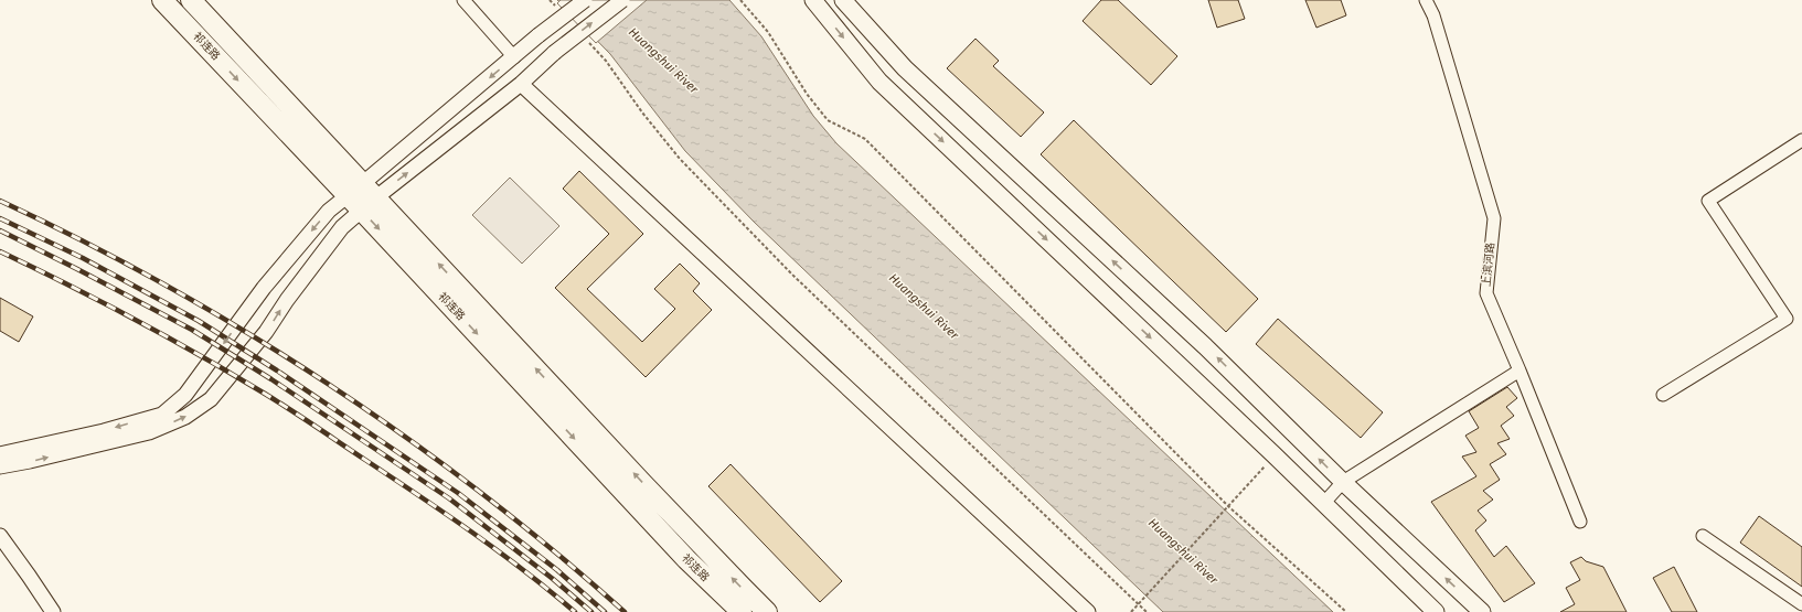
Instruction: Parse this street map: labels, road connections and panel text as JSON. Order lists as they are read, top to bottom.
{
  "streets": {
    "highway": ["祁连路"],
    "street": ["上滨河路"]
  },
  "water": ["Huangshui River"]
}
